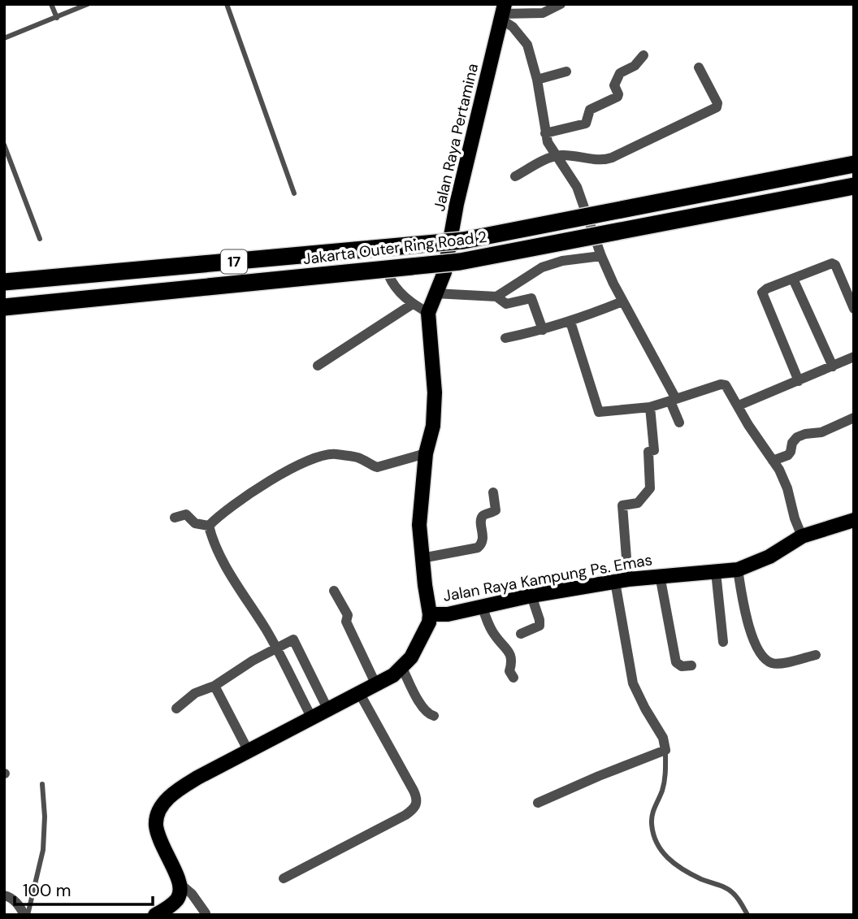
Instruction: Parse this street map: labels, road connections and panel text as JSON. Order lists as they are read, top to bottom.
{
  "streets": {
    "highway": ["Jakarta Outer Ring Road 2", "17"],
    "main road": ["Jalan Raya Pertamina", "Jalan Raya Kampung Ps. Emas"]
  },
  "crossings": [
    ["Jalan Raya Pertamina", "Jalan Raya Kampung Ps. Emas"]
  ],
  "scale_bar": "100 m"
}
